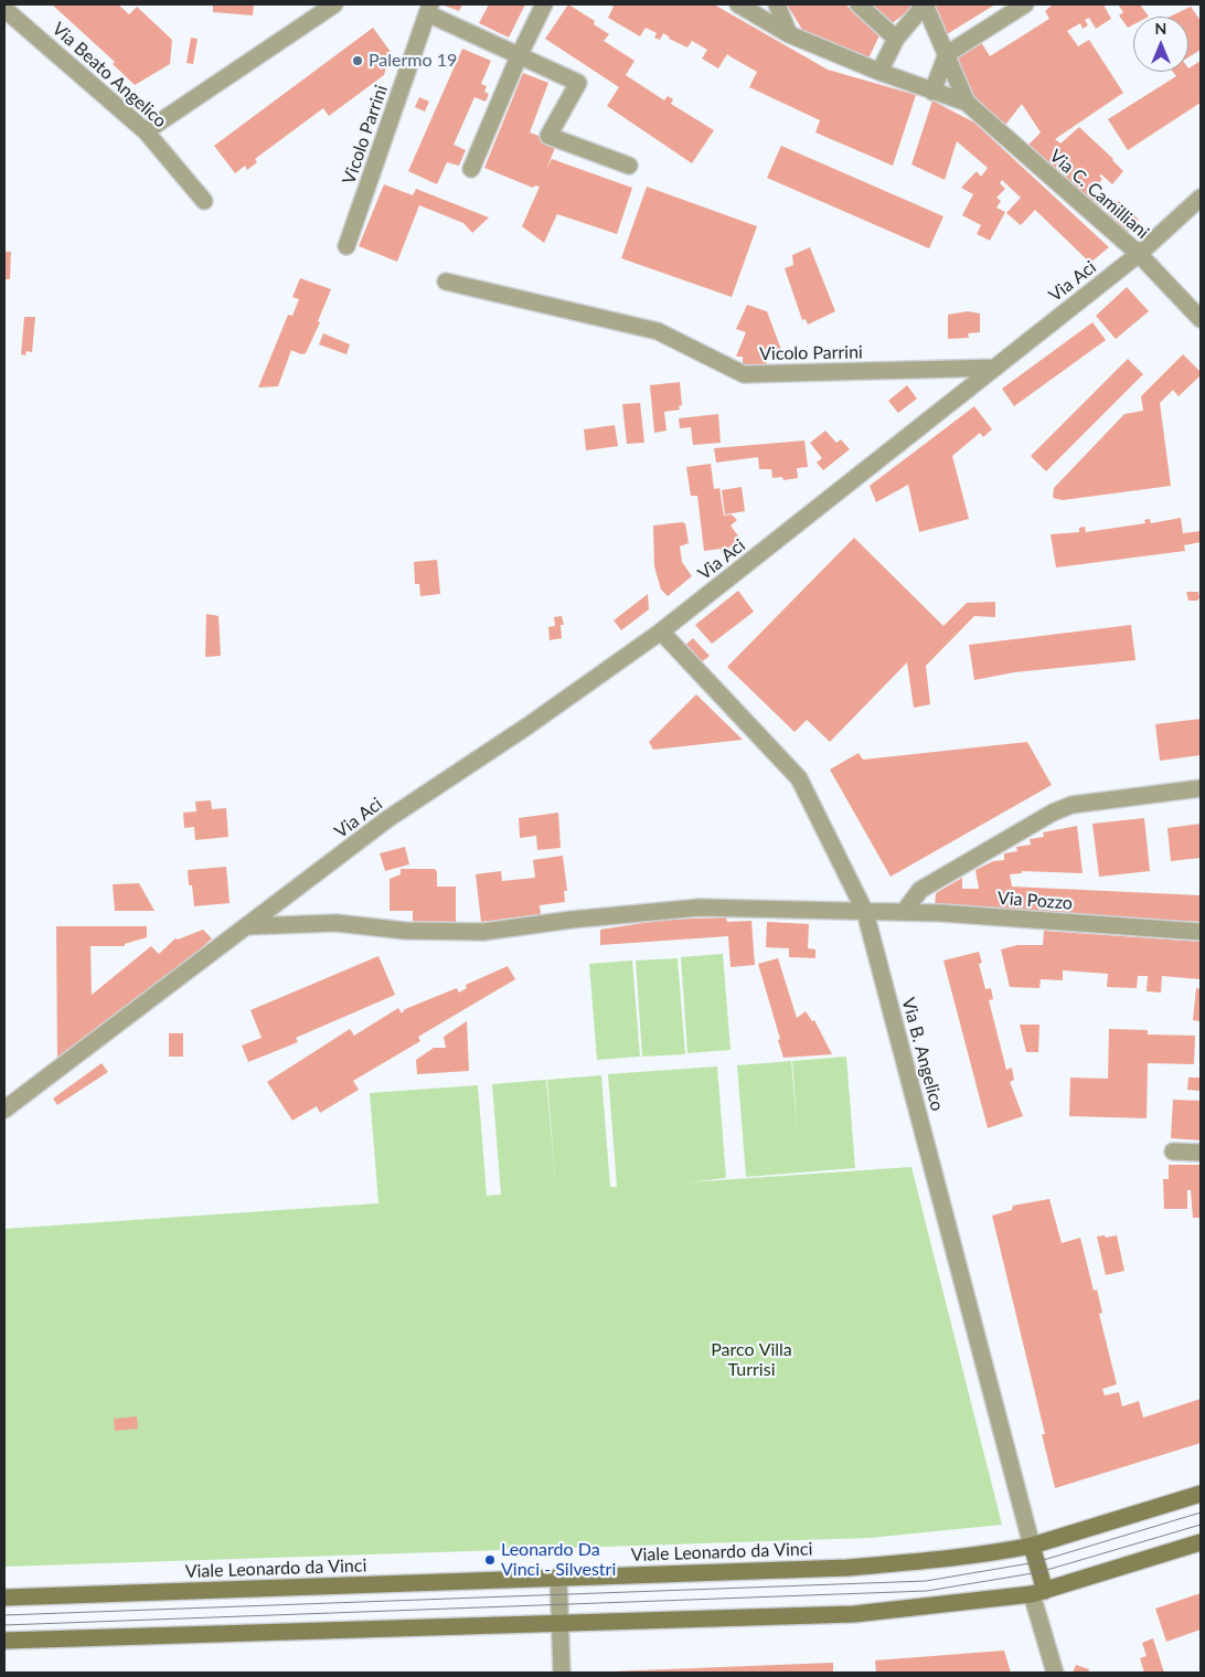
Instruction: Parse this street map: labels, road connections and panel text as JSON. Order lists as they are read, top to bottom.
{
  "streets": {
    "street": [
      "Via Beato Angelico",
      "Vicolo Parrini",
      "Via C. Camilliani",
      "Via Aci",
      "Via Pozzo",
      "Via B. Angelico",
      "Viale Leonardo da Vinci"
    ]
  },
  "crossings": [
    ["Vicolo Parrini", "Via Aci"],
    ["Via C. Camilliani", "Via Aci"],
    ["Via Aci", "Via Pozzo"],
    ["Via Aci", "Via B. Angelico"],
    ["Via Pozzo", "Via B. Angelico"],
    ["Via B. Angelico", "Viale Leonardo da Vinci"]
  ],
  "parks": ["Parco Villa Turrisi"],
  "places": ["Palermo 19", "Leonardo Da Vinci - Silvestri"],
  "north": "top"
}
